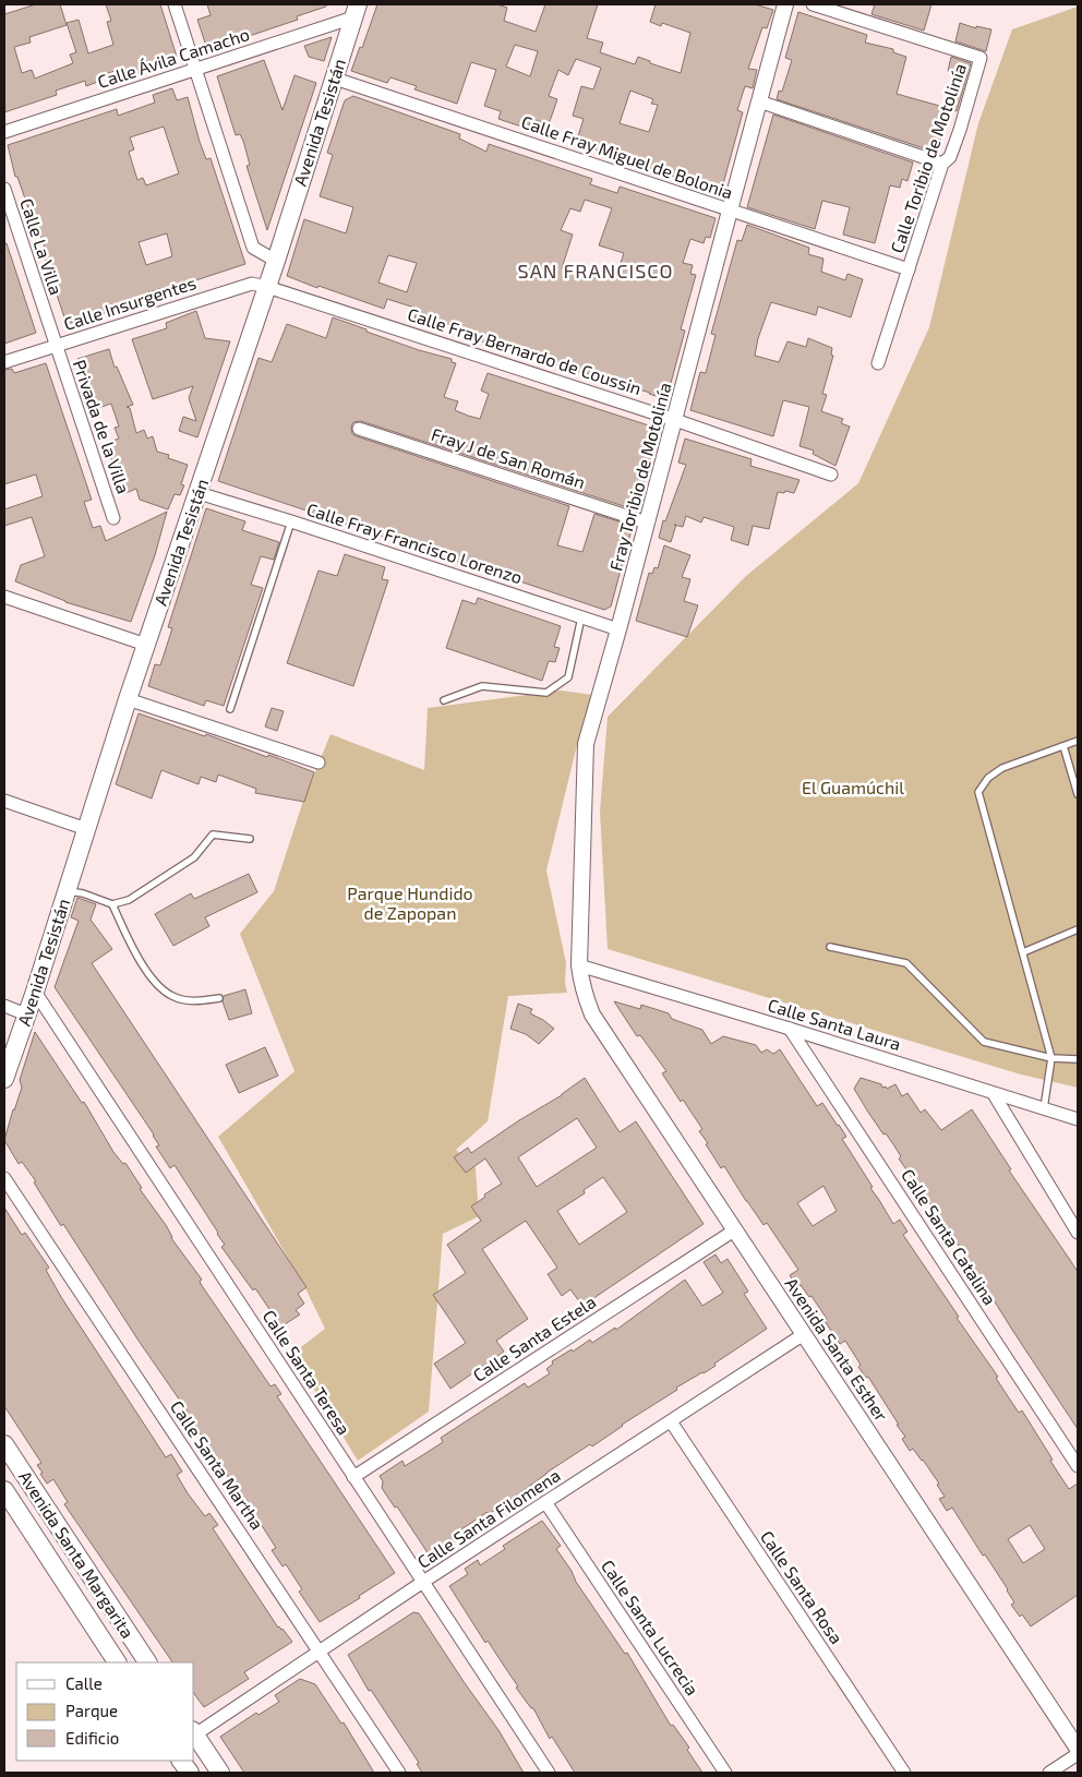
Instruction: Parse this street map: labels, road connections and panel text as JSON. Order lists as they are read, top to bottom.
{
  "streets": {
    "main road": ["Avenida Tesistán", "Avenida Santa Margarita"],
    "street": [
      "Calle Ávila Camacho",
      "Calle Fray Miguel de Bolonia",
      "Calle Toribio de Motolinía",
      "Calle La Villa",
      "Calle Insurgentes",
      "Calle Fray Bernardo de Coussin",
      "Privada de la Villa",
      "Fray J de San Román",
      "Fray Toribio de Motolinía",
      "Calle Fray Francisco Lorenzo",
      "Calle Santa Laura",
      "Calle Santa Catalina",
      "Calle Santa Estela",
      "Avenida Santa Esther",
      "Calle Santa Teresa",
      "Calle Santa Martha",
      "Calle Santa Filomena",
      "Calle Santa Rosa",
      "Calle Santa Lucrecia"
    ]
  },
  "crossings": [
    ["Calle Ávila Camacho", "Avenida Tesistán"],
    ["Avenida Tesistán", "Calle Fray Miguel de Bolonia"],
    ["Avenida Tesistán", "Calle Insurgentes"],
    ["Avenida Tesistán", "Calle Fray Bernardo de Coussin"],
    ["Avenida Tesistán", "Calle Fray Francisco Lorenzo"],
    ["Avenida Tesistán", "Calle Santa Teresa"],
    ["Calle Fray Miguel de Bolonia", "Calle Toribio de Motolinía"],
    ["Calle Fray Miguel de Bolonia", "Fray Toribio de Motolinía"],
    ["Calle La Villa", "Calle Insurgentes"],
    ["Calle La Villa", "Privada de la Villa"],
    ["Calle Insurgentes", "Calle Fray Bernardo de Coussin"],
    ["Calle Insurgentes", "Privada de la Villa"],
    ["Calle Fray Bernardo de Coussin", "Fray Toribio de Motolinía"],
    ["Fray J de San Román", "Fray Toribio de Motolinía"],
    ["Fray Toribio de Motolinía", "Calle Fray Francisco Lorenzo"],
    ["Fray Toribio de Motolinía", "Calle Santa Laura"],
    ["Fray Toribio de Motolinía", "Avenida Santa Esther"],
    ["Calle Santa Laura", "Calle Santa Catalina"],
    ["Calle Santa Laura", "Avenida Santa Esther"],
    ["Calle Santa Estela", "Avenida Santa Esther"],
    ["Calle Santa Estela", "Calle Santa Teresa"],
    ["Avenida Santa Esther", "Calle Santa Filomena"],
    ["Calle Santa Teresa", "Calle Santa Filomena"],
    ["Calle Santa Martha", "Calle Santa Filomena"],
    ["Calle Santa Filomena", "Calle Santa Rosa"],
    ["Calle Santa Filomena", "Calle Santa Lucrecia"]
  ],
  "districts": ["SAN FRANCISCO"],
  "parks": ["El Guamúchil", "Parque Hundido de Zapopan"],
  "legend": ["Calle", "Parque", "Edificio"]
}
